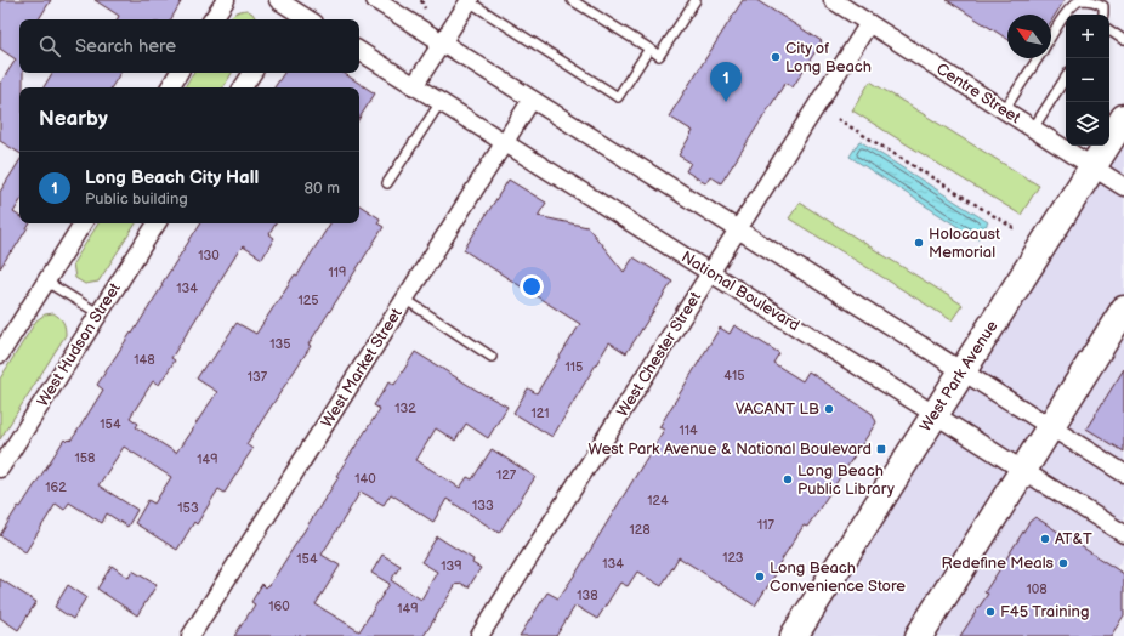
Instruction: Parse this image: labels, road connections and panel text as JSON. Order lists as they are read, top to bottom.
{
  "streets": {
    "highway": ["West Park Avenue"],
    "street": [
      "Centre Street",
      "National Boulevard",
      "West Hudson Street",
      "West Chester Street",
      "West Market Street"
    ]
  },
  "crossings": [
    ["Centre Street", "West Chester Street"],
    ["Centre Street", "West Park Avenue"],
    ["National Boulevard", "West Chester Street"],
    ["National Boulevard", "West Market Street"],
    ["National Boulevard", "West Park Avenue"]
  ],
  "places": {
    "other": [
      "City of Long Beach",
      "Holocaust Memorial",
      "VACANT LB",
      "Long Beach Public Library",
      "AT&T",
      "Redefine Meals",
      "Long Beach Convenience Store",
      "F45 Training"
    ],
    "transit": ["West Park Avenue & National Boulevard"]
  },
  "house_numbers": [
    "130",
    "119",
    "134",
    "125",
    "135",
    "148",
    "115",
    "415",
    "137",
    "132",
    "121",
    "154",
    "114",
    "158",
    "149",
    "127",
    "140",
    "162",
    "124",
    "133",
    "153",
    "117",
    "128",
    "123",
    "154",
    "134",
    "139",
    "108",
    "138",
    "160",
    "149"
  ],
  "north": "top left",
  "page": {
    "map_buttons": ["+", "−"],
    "search": "Search here",
    "pins": "1",
    "heading": "Nearby",
    "list": [
      {
        "mark": "1",
        "name": "Long Beach City Hall",
        "note": "Public building",
        "value": "80 m"
      }
    ]
  }
}
